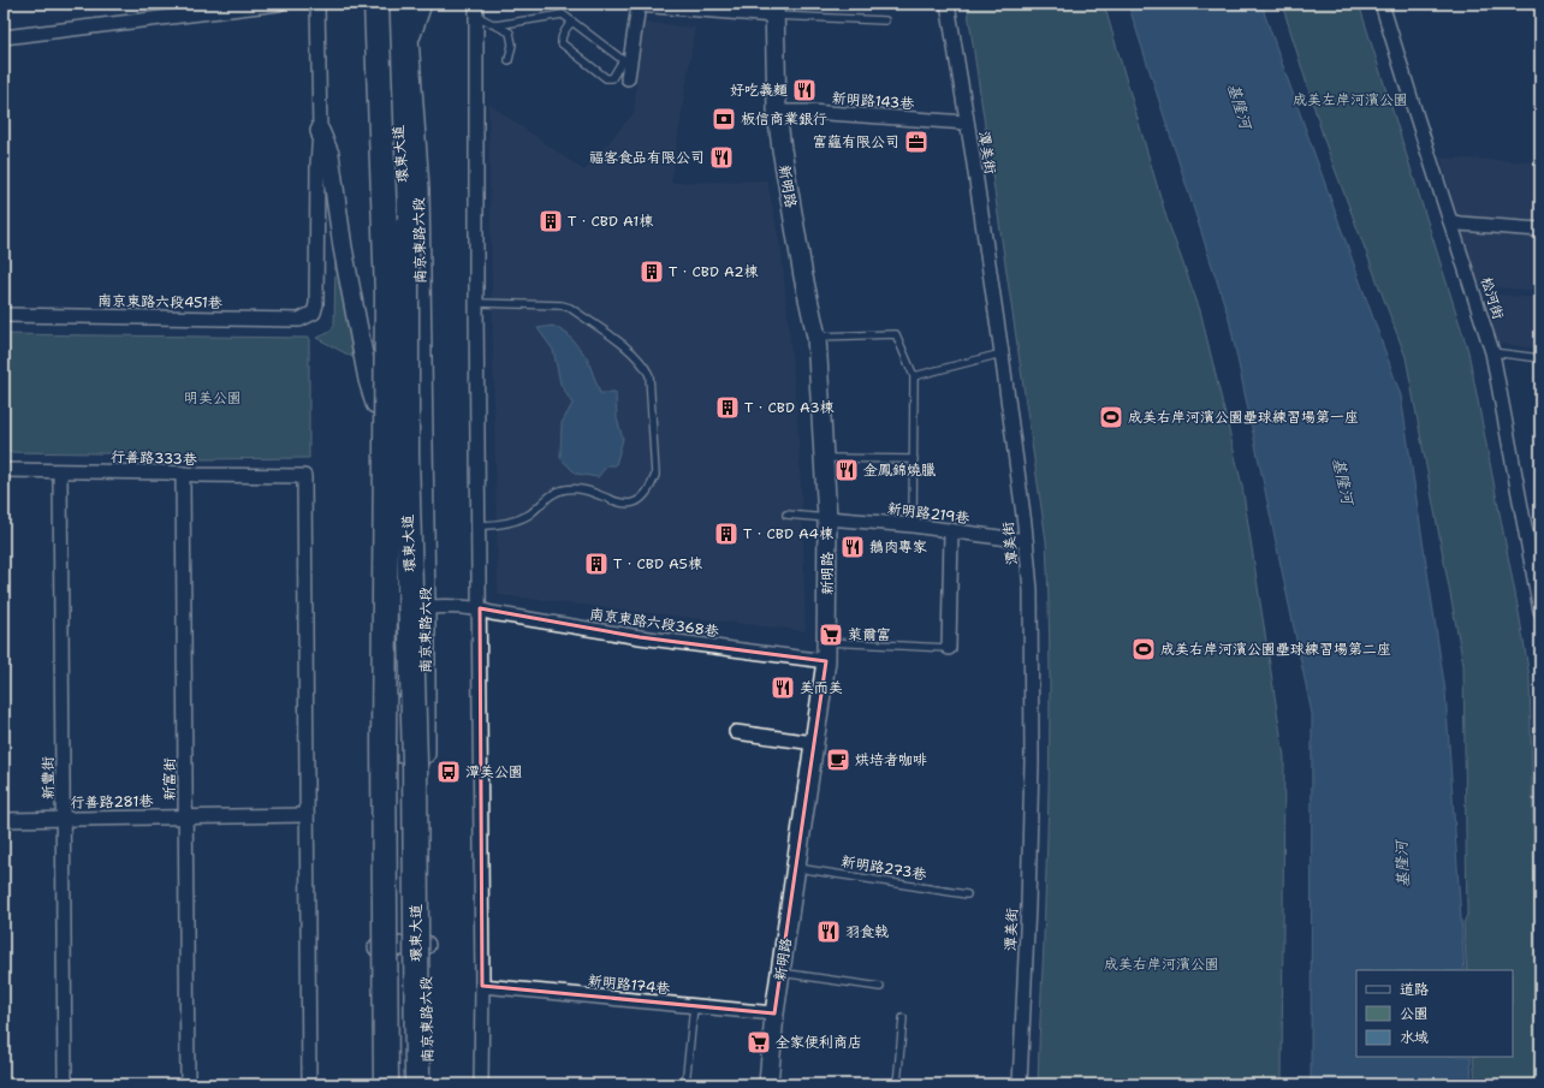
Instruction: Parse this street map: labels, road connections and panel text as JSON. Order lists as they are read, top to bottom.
{
  "streets": {
    "highway": ["環東大道"],
    "main road": ["新明路", "南京東路六段"],
    "street": [
      "新明路143巷",
      "潭美街",
      "松河街",
      "南京東路六段451巷",
      "行善路333巷",
      "新明路219巷",
      "南京東路六段368巷",
      "新豐街",
      "新富街",
      "行善路281巷",
      "新明路174巷"
    ],
    "lane": ["新明路273巷"]
  },
  "crossings": [
    ["新明路143巷", "潭美街"],
    ["新明路143巷", "新明路"],
    ["潭美街", "新明路219巷"],
    ["新明路", "新明路219巷"],
    ["新明路", "南京東路六段368巷"],
    ["新明路", "新明路273巷"],
    ["新明路", "新明路174巷"],
    ["南京東路六段", "南京東路六段368巷"],
    ["行善路333巷", "新豐街"],
    ["行善路333巷", "新富街"],
    ["行善路333巷", "行善路281巷"],
    ["新豐街", "行善路281巷"],
    ["新富街", "行善路281巷"]
  ],
  "water": ["基隆河"],
  "parks": ["成美左岸河濱公園", "明美公園", "成美右岸河濱公園"],
  "places": {
    "restaurant": [
      "好吃義麵",
      "福客食品有限公司",
      "金鳳錦燒臘",
      "鵝肉專家",
      "美而美",
      "羽食戟"
    ],
    "bank": ["板信商業銀行"],
    "office": ["富蘊有限公司"],
    "building": [
      "T．CBD A1棟",
      "T．CBD A2棟",
      "T．CBD A3棟",
      "T．CBD A4棟",
      "T．CBD A5棟"
    ],
    "sports": ["成美右岸河濱公園壘球練習場第一座", "成美右岸河濱公園壘球練習場第二座"],
    "supermarket": ["萊爾富", "全家便利商店"],
    "cafe": ["烘培者咖啡"],
    "bus stop": ["潭美公園"]
  },
  "legend": ["道路", "公園", "水域"]
}
